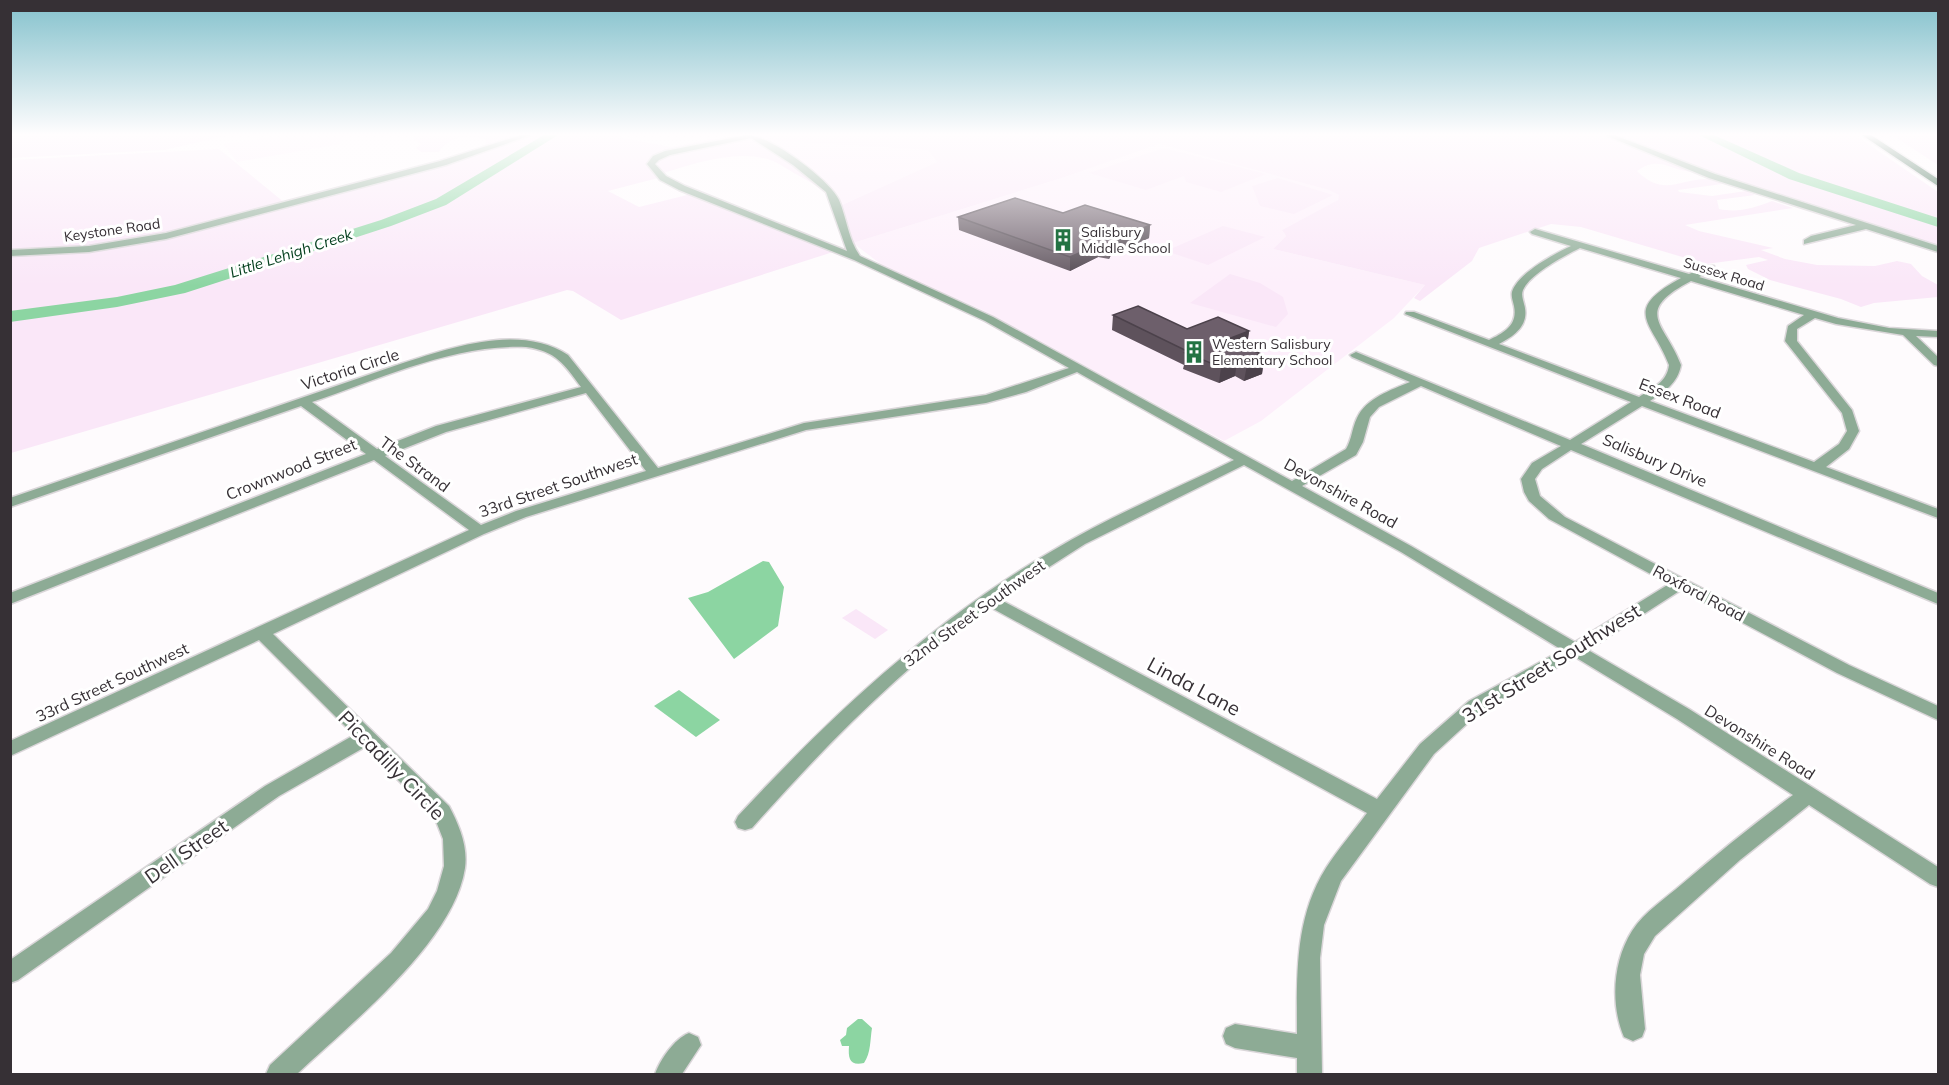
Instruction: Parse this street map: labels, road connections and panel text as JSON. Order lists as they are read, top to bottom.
{
  "streets": {
    "street": [
      "Keystone Road",
      "Sussex Road",
      "Victoria Circle",
      "Essex Road",
      "Salisbury Drive",
      "The Strand",
      "Crownwood Street",
      "33rd Street Southwest",
      "Devonshire Road",
      "Roxford Road",
      "32nd Street Southwest",
      "31st Street Southwest",
      "Linda Lane",
      "Piccadilly Circle",
      "Dell Street"
    ]
  },
  "crossings": [
    ["Victoria Circle", "The Strand"],
    ["Victoria Circle", "Crownwood Street"],
    ["Victoria Circle", "33rd Street Southwest"],
    ["Salisbury Drive", "Roxford Road"],
    ["The Strand", "Crownwood Street"],
    ["The Strand", "33rd Street Southwest"],
    ["33rd Street Southwest", "Devonshire Road"],
    ["33rd Street Southwest", "Piccadilly Circle"],
    ["Devonshire Road", "32nd Street Southwest"],
    ["Devonshire Road", "31st Street Southwest"],
    ["Roxford Road", "31st Street Southwest"],
    ["32nd Street Southwest", "Linda Lane"],
    ["31st Street Southwest", "Linda Lane"],
    ["Piccadilly Circle", "Dell Street"]
  ],
  "water": ["Little Lehigh Creek"],
  "places": {
    "building": ["Salisbury Middle School", "Western Salisbury Elementary School"]
  }
}
